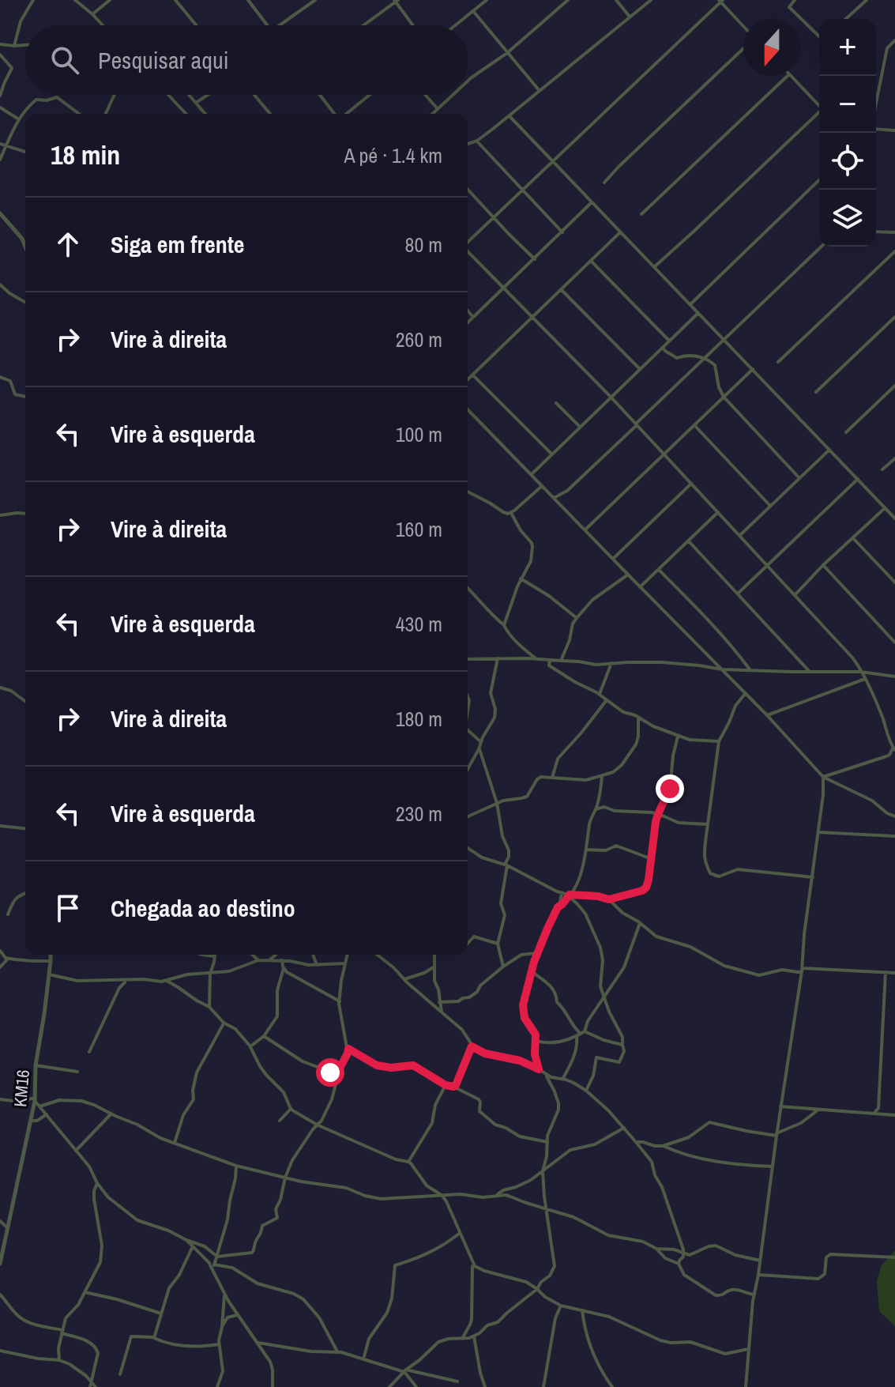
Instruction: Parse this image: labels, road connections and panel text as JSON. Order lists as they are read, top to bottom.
{
  "streets": {
    "street": ["KM16"]
  },
  "north": "bottom",
  "page": {
    "map_buttons": ["+", "−"],
    "search": "Pesquisar aqui",
    "heading": ["18 min", "A pé · 1.4 km"],
    "list": [
      ["Siga em frente", "80 m"],
      ["Vire à direita", "260 m"],
      ["Vire à esquerda", "100 m"],
      ["Vire à direita", "160 m"],
      ["Vire à esquerda", "430 m"],
      ["Vire à direita", "180 m"],
      ["Vire à esquerda", "230 m"],
      "Chegada ao destino"
    ]
  }
}
